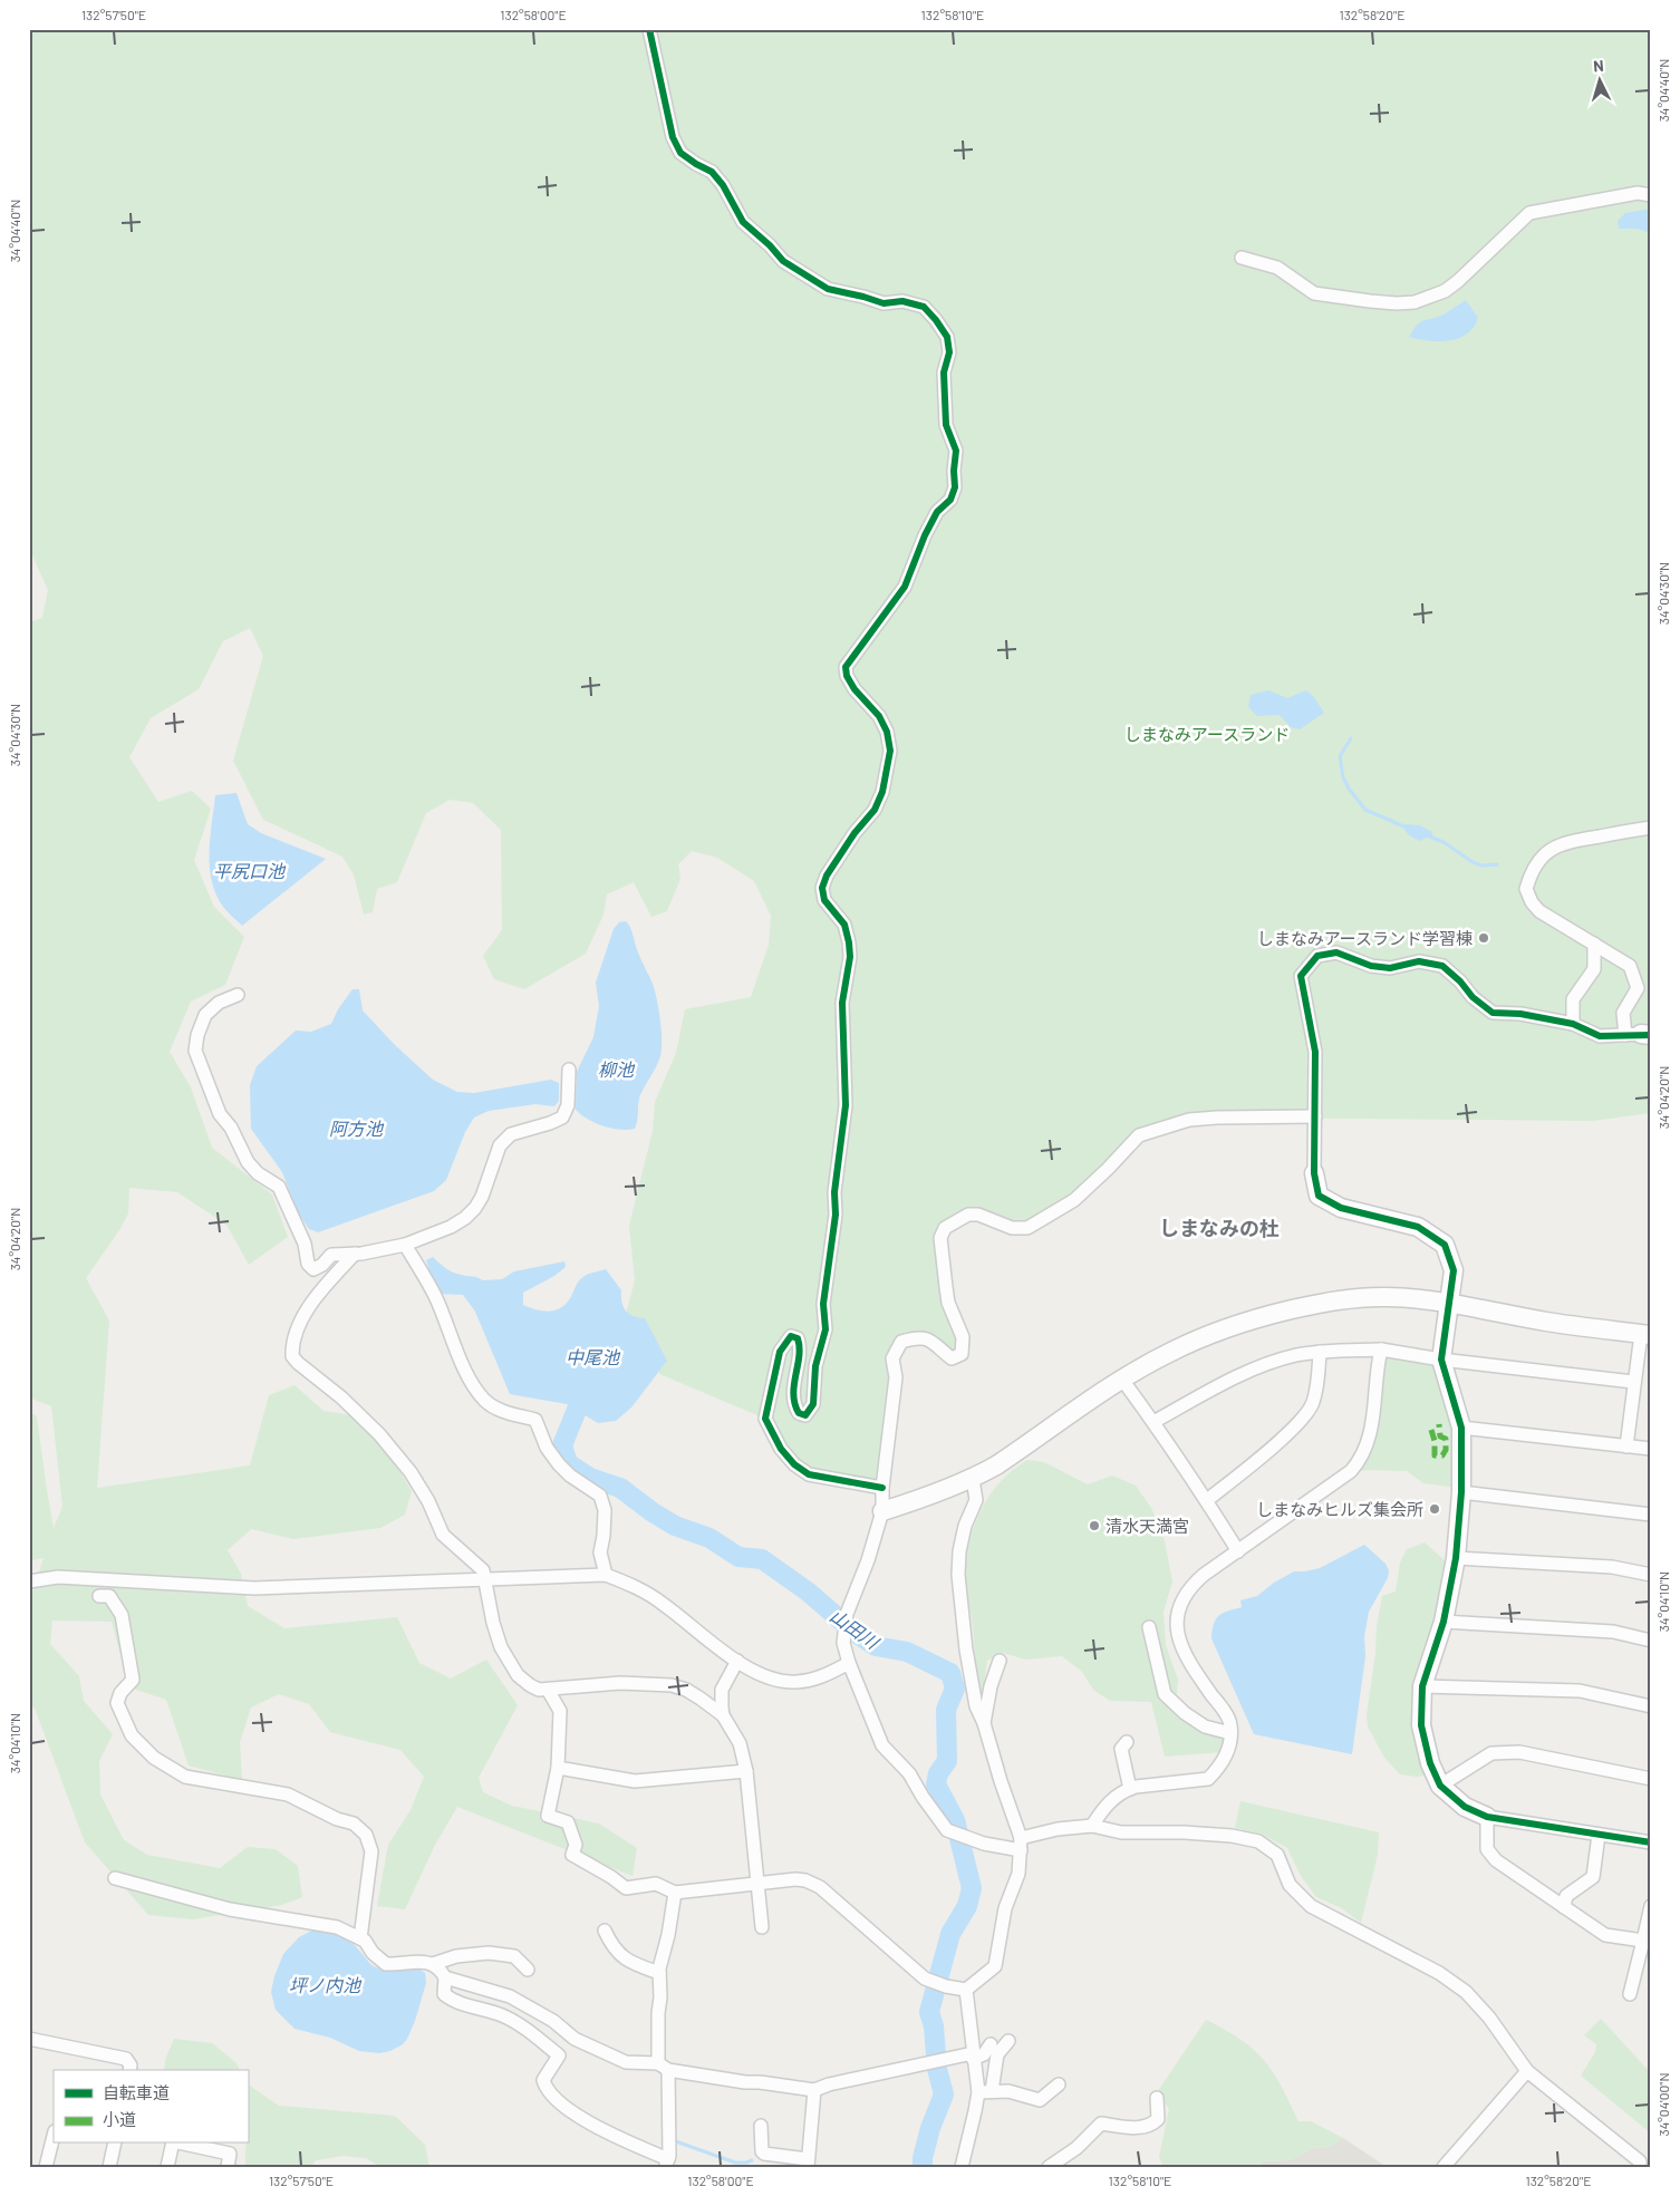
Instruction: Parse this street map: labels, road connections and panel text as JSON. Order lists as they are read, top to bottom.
{
  "districts": ["しまなみの杜"],
  "water": [
    "平尻口池",
    "柳池",
    "阿方池",
    "中尾池",
    "山田川",
    "坪ノ内池"
  ],
  "parks": ["しまなみアースランド"],
  "places": ["しまなみアースランド学習棟", "しまなみヒルズ集会所", "清水天満宮"],
  "legend": ["自転車道", "小道"],
  "north": "top",
  "coordinates": [
    "132°57'50\"E",
    "132°58'00\"E",
    "132°58'10\"E",
    "132°58'20\"E",
    "34°04'40\"N",
    "34°04'30\"N",
    "34°04'20\"N",
    "34°04'10\"N",
    "34°04'00\"N"
  ]
}
